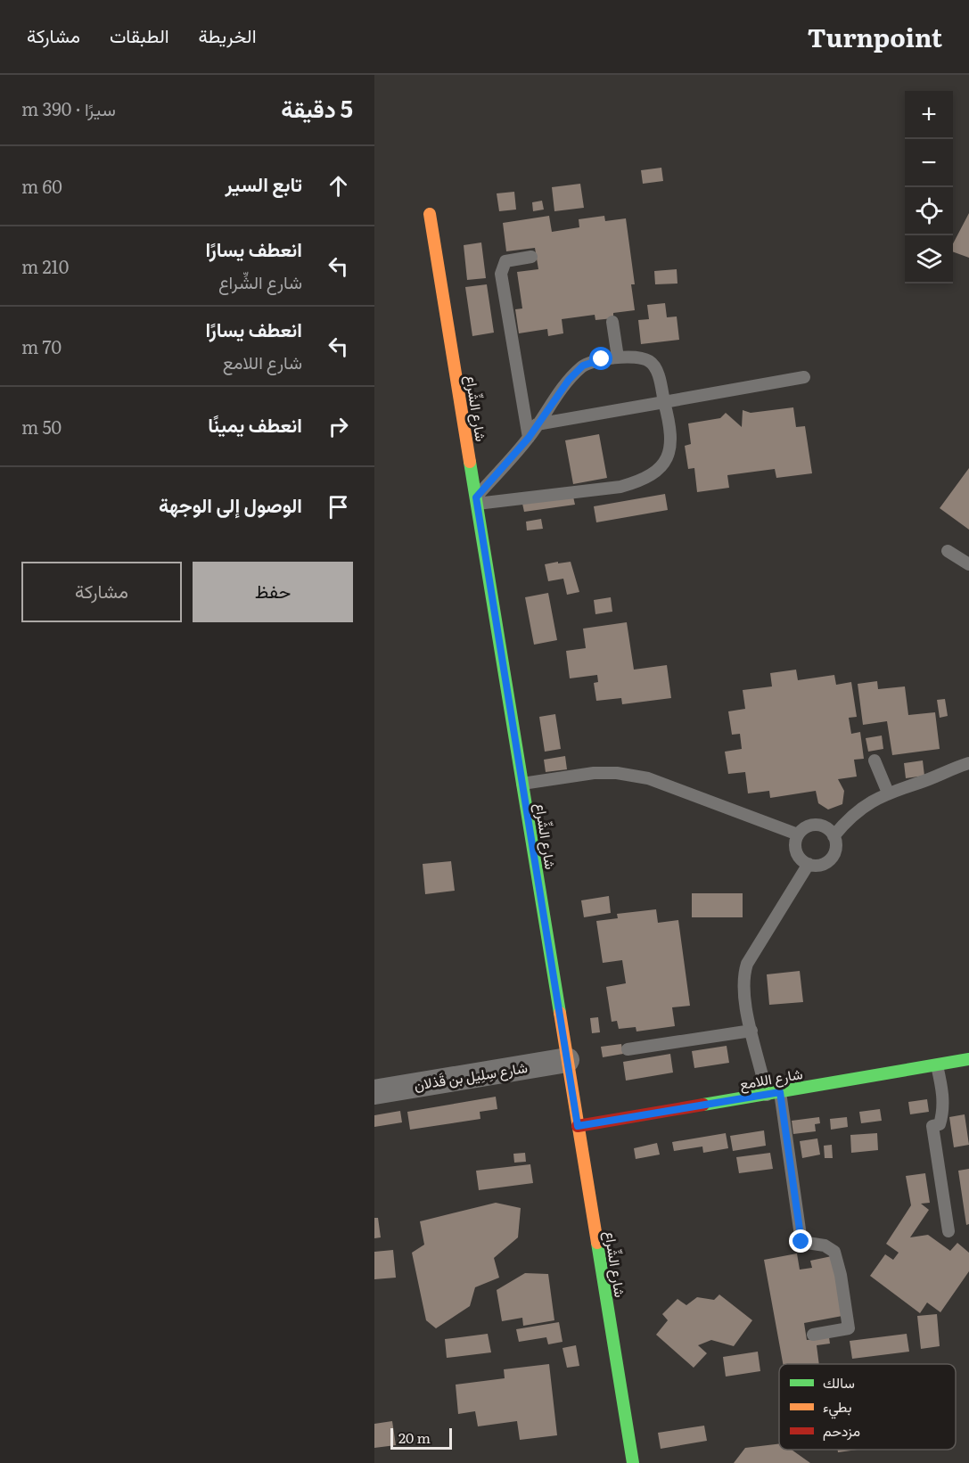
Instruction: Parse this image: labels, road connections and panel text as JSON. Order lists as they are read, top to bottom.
{
  "streets": {
    "street": ["شارع الشِّراع", "شارع سِلِيل بن قَذلان", "شارع اللامع"]
  },
  "crossings": [
    ["شارع الشِّراع", "شارع سِلِيل بن قَذلان"],
    ["شارع الشِّراع", "شارع اللامع"]
  ],
  "legend": ["سالك", "بطيء", "مزدحم"],
  "scale_bar": "20 m",
  "page": {
    "header": "Turnpoint",
    "nav": ["الخريطة", "الطبقات", "مشاركة"],
    "heading": ["5 دقيقة", "سيرًا · 390 m"],
    "map_buttons": ["+", "−"],
    "list": [
      ["تابع السير", "60 m"],
      ["انعطف يسارًا", "شارع الشِّراع", "210 m"],
      ["انعطف يسارًا", "شارع اللامع", "70 m"],
      ["انعطف يمينًا", "50 m"],
      "الوصول إلى الوجهة"
    ],
    "buttons": ["حفظ", "مشاركة"],
    "scale": "20 m"
  }
}
